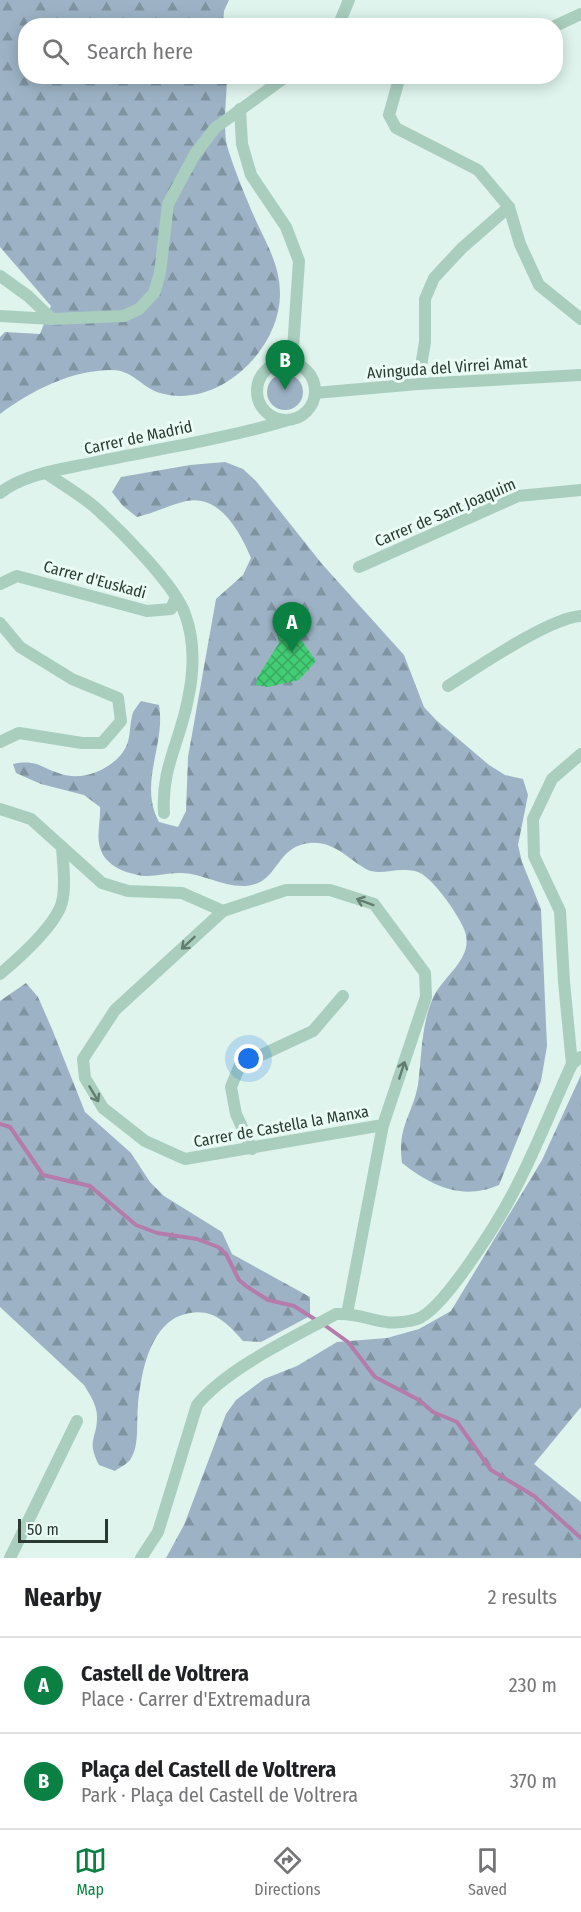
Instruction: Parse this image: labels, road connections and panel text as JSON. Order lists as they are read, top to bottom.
{
  "streets": {
    "street": [
      "Avinguda del Virrei Amat",
      "Carrer de Madrid",
      "Carrer de Sant Joaquim",
      "Carrer d'Euskadi",
      "Carrer de Castella la Manxa"
    ]
  },
  "crossings": [
    ["Avinguda del Virrei Amat", "Carrer de Madrid"]
  ],
  "scale_bar": "50 m",
  "page": {
    "search": "Search here",
    "pins": ["B", "A"],
    "scale": "50 m",
    "heading": ["Nearby", "2 results"],
    "list": [
      {
        "mark": "A",
        "name": "Castell de Voltrera",
        "note": "Place · Carrer d'Extremadura",
        "value": "230 m"
      },
      {
        "mark": "B",
        "name": "Plaça del Castell de Voltrera",
        "note": "Park · Plaça del Castell de Voltrera",
        "value": "370 m"
      }
    ],
    "nav": ["Map", "Directions", "Saved"]
  }
}
